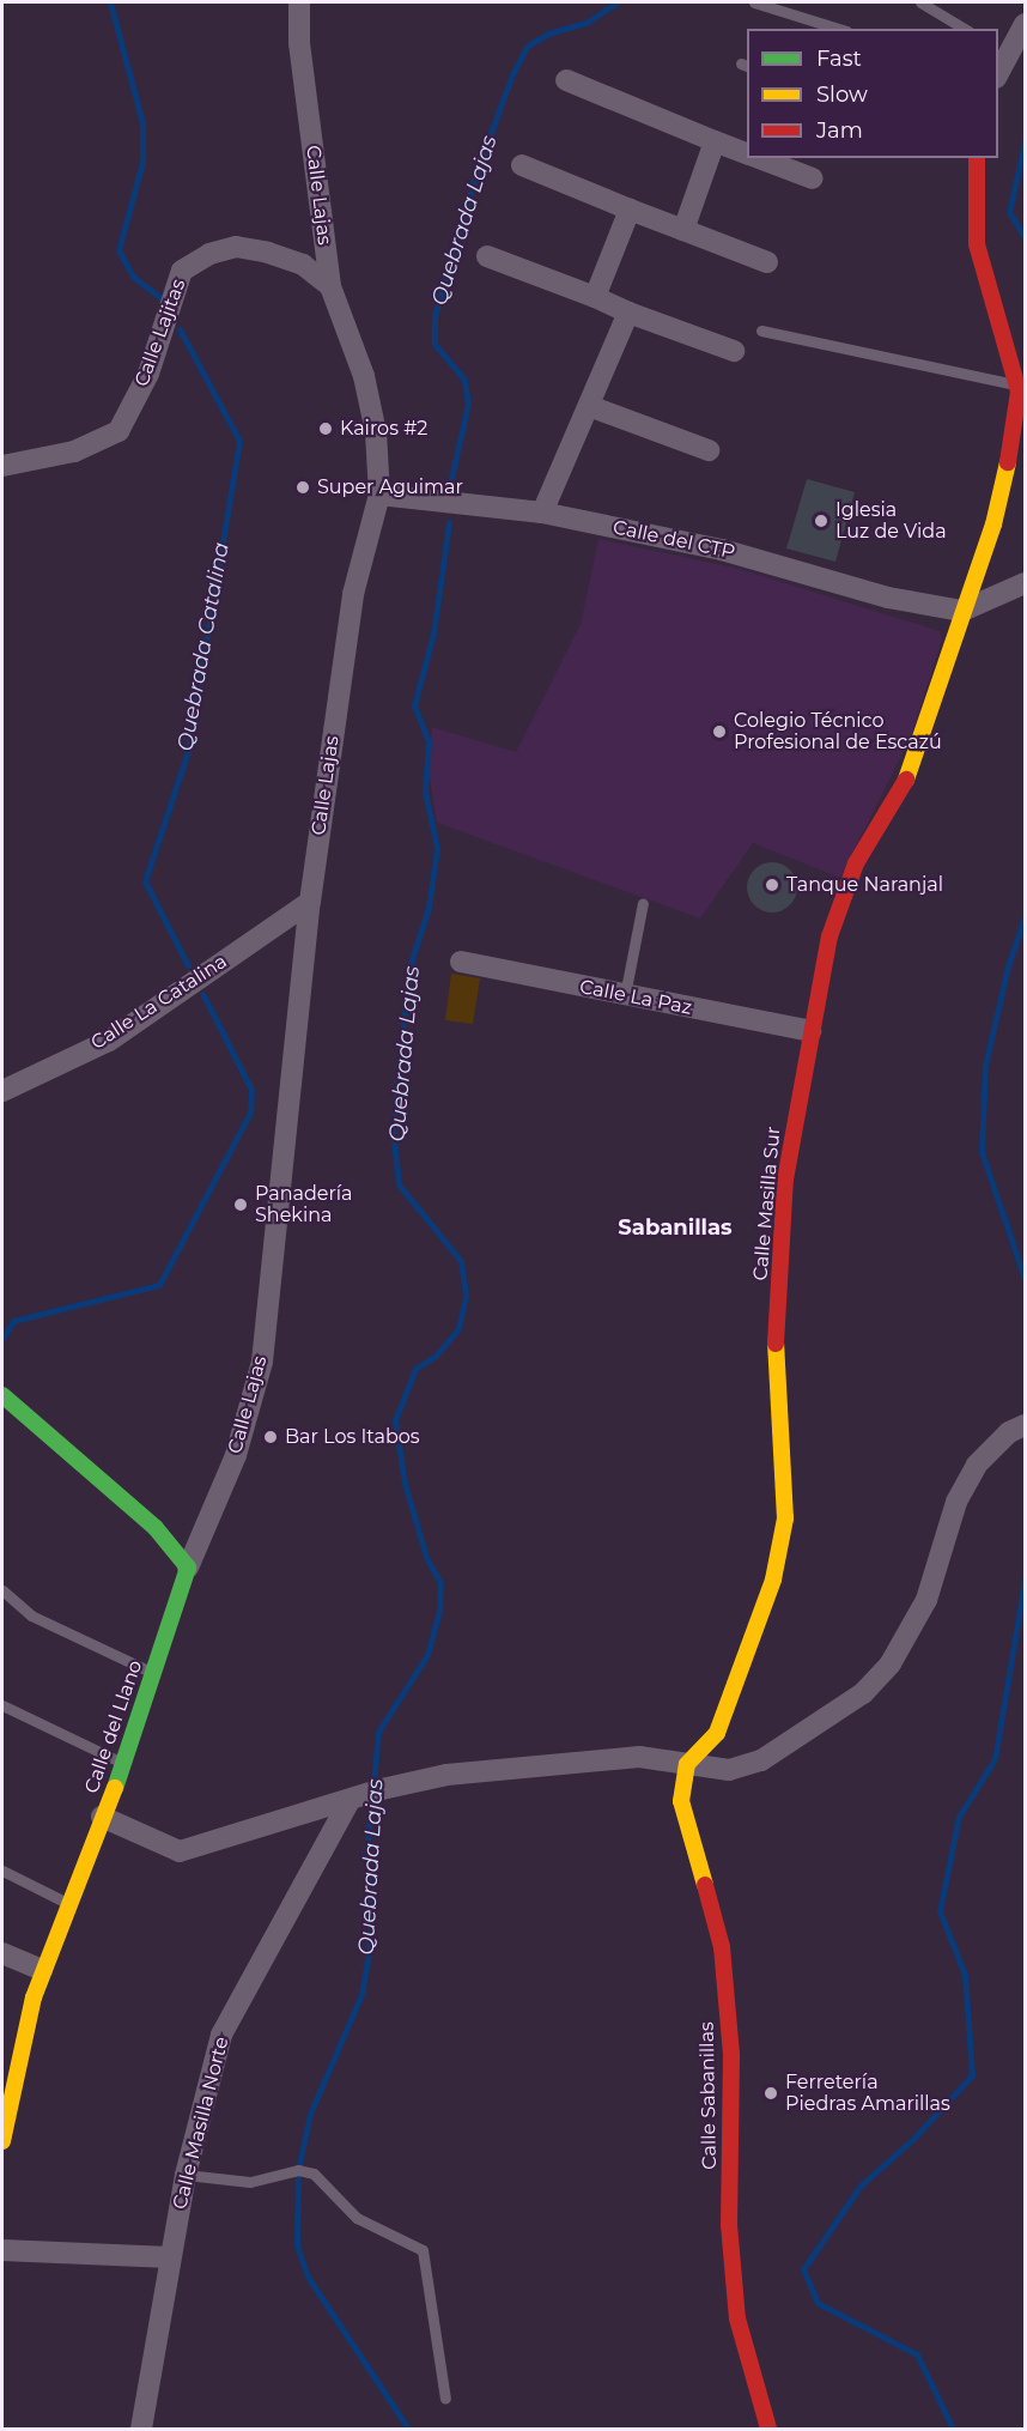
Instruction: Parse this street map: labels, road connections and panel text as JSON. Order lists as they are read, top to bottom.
{
  "streets": {
    "street": [
      "Calle Lajas",
      "Calle Lajitas",
      "Calle del CTP",
      "Calle La Paz",
      "Calle La Catalina",
      "Calle Masilla Sur",
      "Calle del Llano",
      "Calle Sabanillas",
      "Calle Masilla Norte"
    ]
  },
  "crossings": [
    ["Calle Lajas", "Calle Lajitas"],
    ["Calle Lajas", "Calle del CTP"],
    ["Calle Lajas", "Calle La Catalina"],
    ["Calle Lajas", "Calle del Llano"],
    ["Calle del CTP", "Calle Masilla Sur"],
    ["Calle La Paz", "Calle Masilla Sur"],
    ["Calle Masilla Sur", "Calle Sabanillas"]
  ],
  "districts": ["Sabanillas"],
  "water": ["Quebrada Lajas", "Quebrada Catalina"],
  "places": [
    "Kairos #2",
    "Super Aguimar",
    "Iglesia Luz de Vida",
    "Colegio Técnico Profesional de Escazú",
    "Tanque Naranjal",
    "Panadería Shekina",
    "Bar Los Itabos",
    "Ferretería Piedras Amarillas"
  ],
  "legend": ["Fast", "Slow", "Jam"]
}
